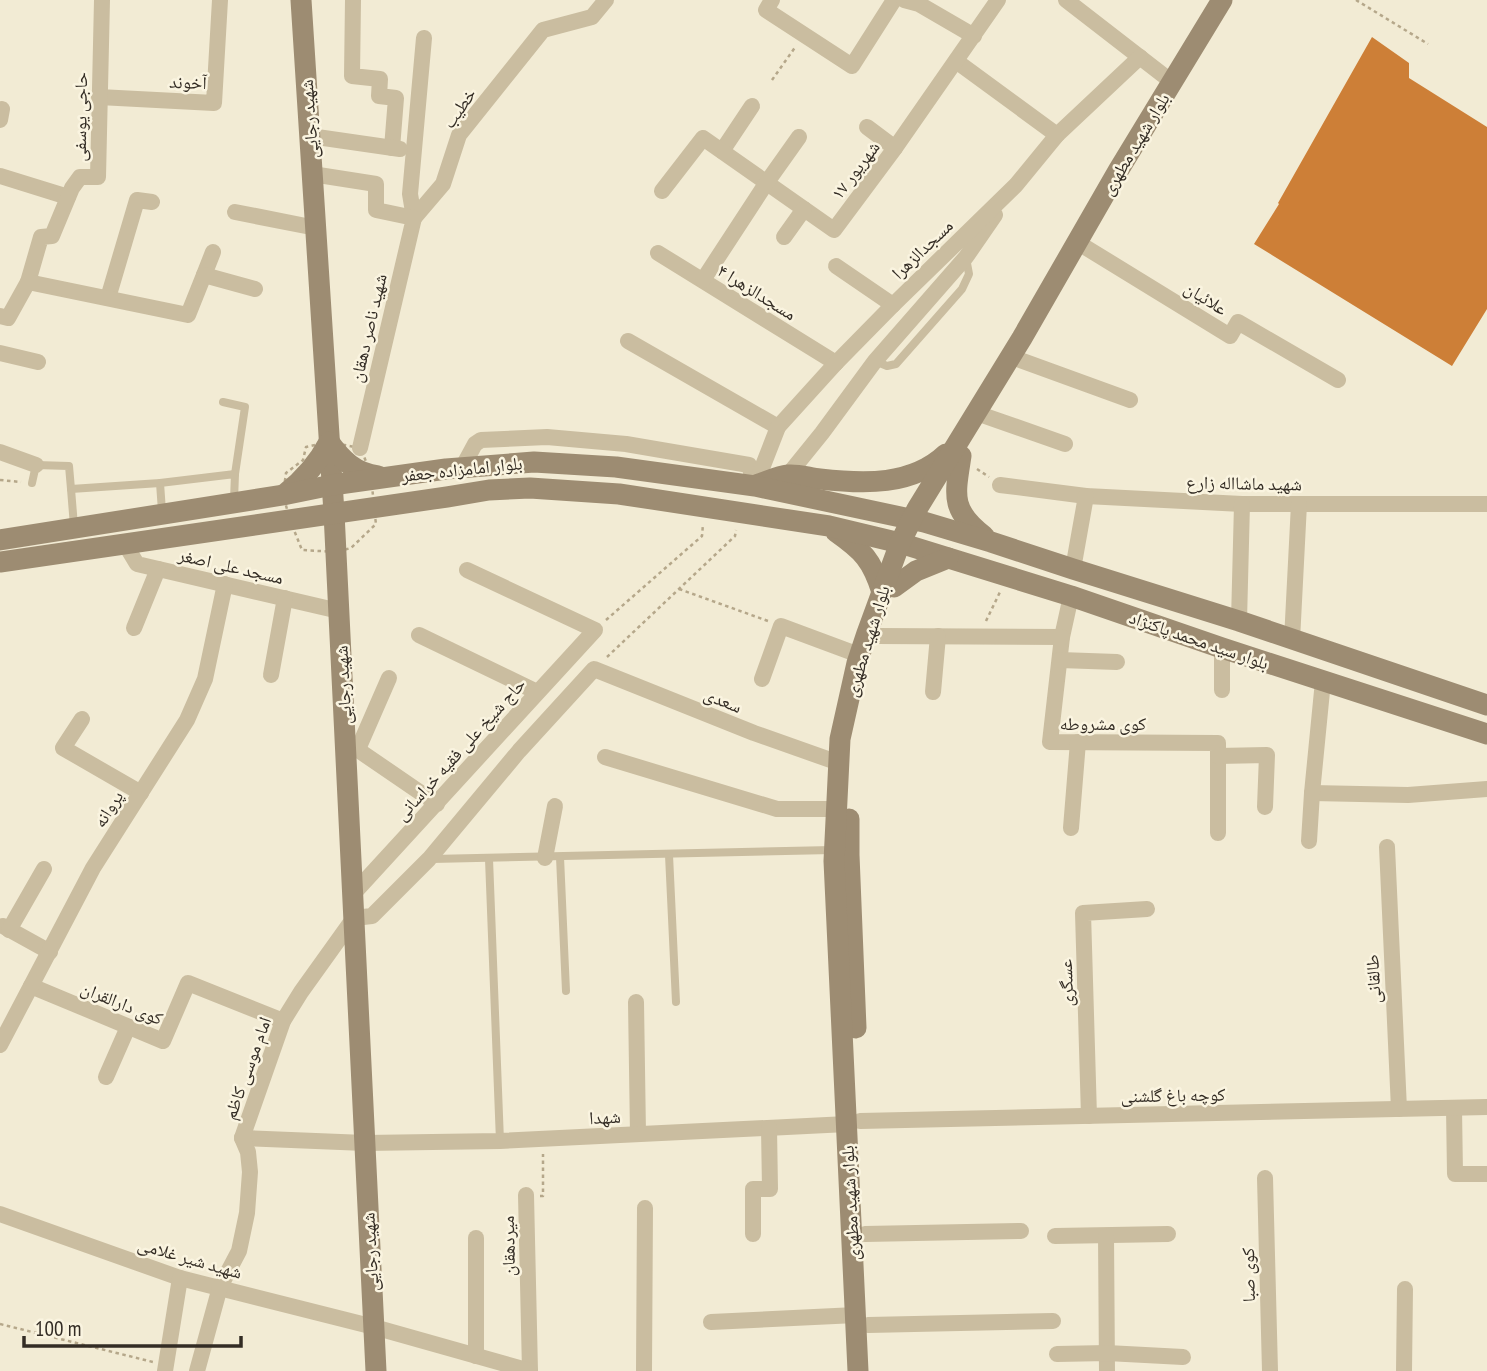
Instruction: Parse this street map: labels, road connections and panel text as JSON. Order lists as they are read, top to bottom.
{
  "streets": {
    "main road": [
      "شهید رجایی",
      "بلوار شهید مطهری",
      "بلوار امامزاده جعفر",
      "بلوار سید محمد پاکنژاد"
    ],
    "street": [
      "آخوند",
      "خطیب",
      "حاجی یوسفی",
      "۱۷ شهریور",
      "مسجدالزهرا",
      "مسجدالزهرا ۴",
      "علائیان",
      "شهید ناصر دهقان",
      "شهید ماشااله زارع",
      "مسجد علی اصغر",
      "سعدی",
      "کوی مشروطه",
      "حاج شیخ علی فقیه خراسانی",
      "پروانه",
      "طالقانی",
      "عسگری",
      "کوی دارالقران",
      "امام موسی کاظم",
      "کوچه باغ گلشنی",
      "شهدا",
      "میردهقان",
      "شهید شیر غلامی",
      "کوی صبا"
    ]
  },
  "crossings": [
    ["آخوند", "حاجی یوسفی"],
    ["خطیب", "شهید ناصر دهقان"],
    ["شهید رجایی", "بلوار امامزاده جعفر"],
    ["شهید رجایی", "مسجد علی اصغر"],
    ["شهید رجایی", "حاج شیخ علی فقیه خراسانی"],
    ["شهید رجایی", "امام موسی کاظم"],
    ["شهید رجایی", "شهدا"],
    ["شهید رجایی", "شهید شیر غلامی"],
    ["بلوار شهید مطهری", "علائیان"],
    ["بلوار شهید مطهری", "بلوار امامزاده جعفر"],
    ["بلوار شهید مطهری", "بلوار سید محمد پاکنژاد"],
    ["بلوار شهید مطهری", "سعدی"],
    ["بلوار شهید مطهری", "کوچه باغ گلشنی"],
    ["بلوار شهید مطهری", "شهدا"],
    ["مسجدالزهرا", "مسجدالزهرا ۴"],
    ["مسجدالزهرا", "بلوار امامزاده جعفر"],
    ["بلوار امامزاده جعفر", "مسجد علی اصغر"],
    ["بلوار امامزاده جعفر", "بلوار سید محمد پاکنژاد"],
    ["مسجد علی اصغر", "پروانه"],
    ["بلوار سید محمد پاکنژاد", "کوی مشروطه"],
    ["پروانه", "کوی دارالقران"],
    ["طالقانی", "کوچه باغ گلشنی"],
    ["عسگری", "کوچه باغ گلشنی"],
    ["کوی دارالقران", "امام موسی کاظم"],
    ["امام موسی کاظم", "شهدا"],
    ["امام موسی کاظم", "شهید شیر غلامی"],
    ["کوچه باغ گلشنی", "شهدا"],
    ["شهدا", "میردهقان"],
    ["میردهقان", "شهید شیر غلامی"]
  ],
  "scale_bar": "100 m"
}
